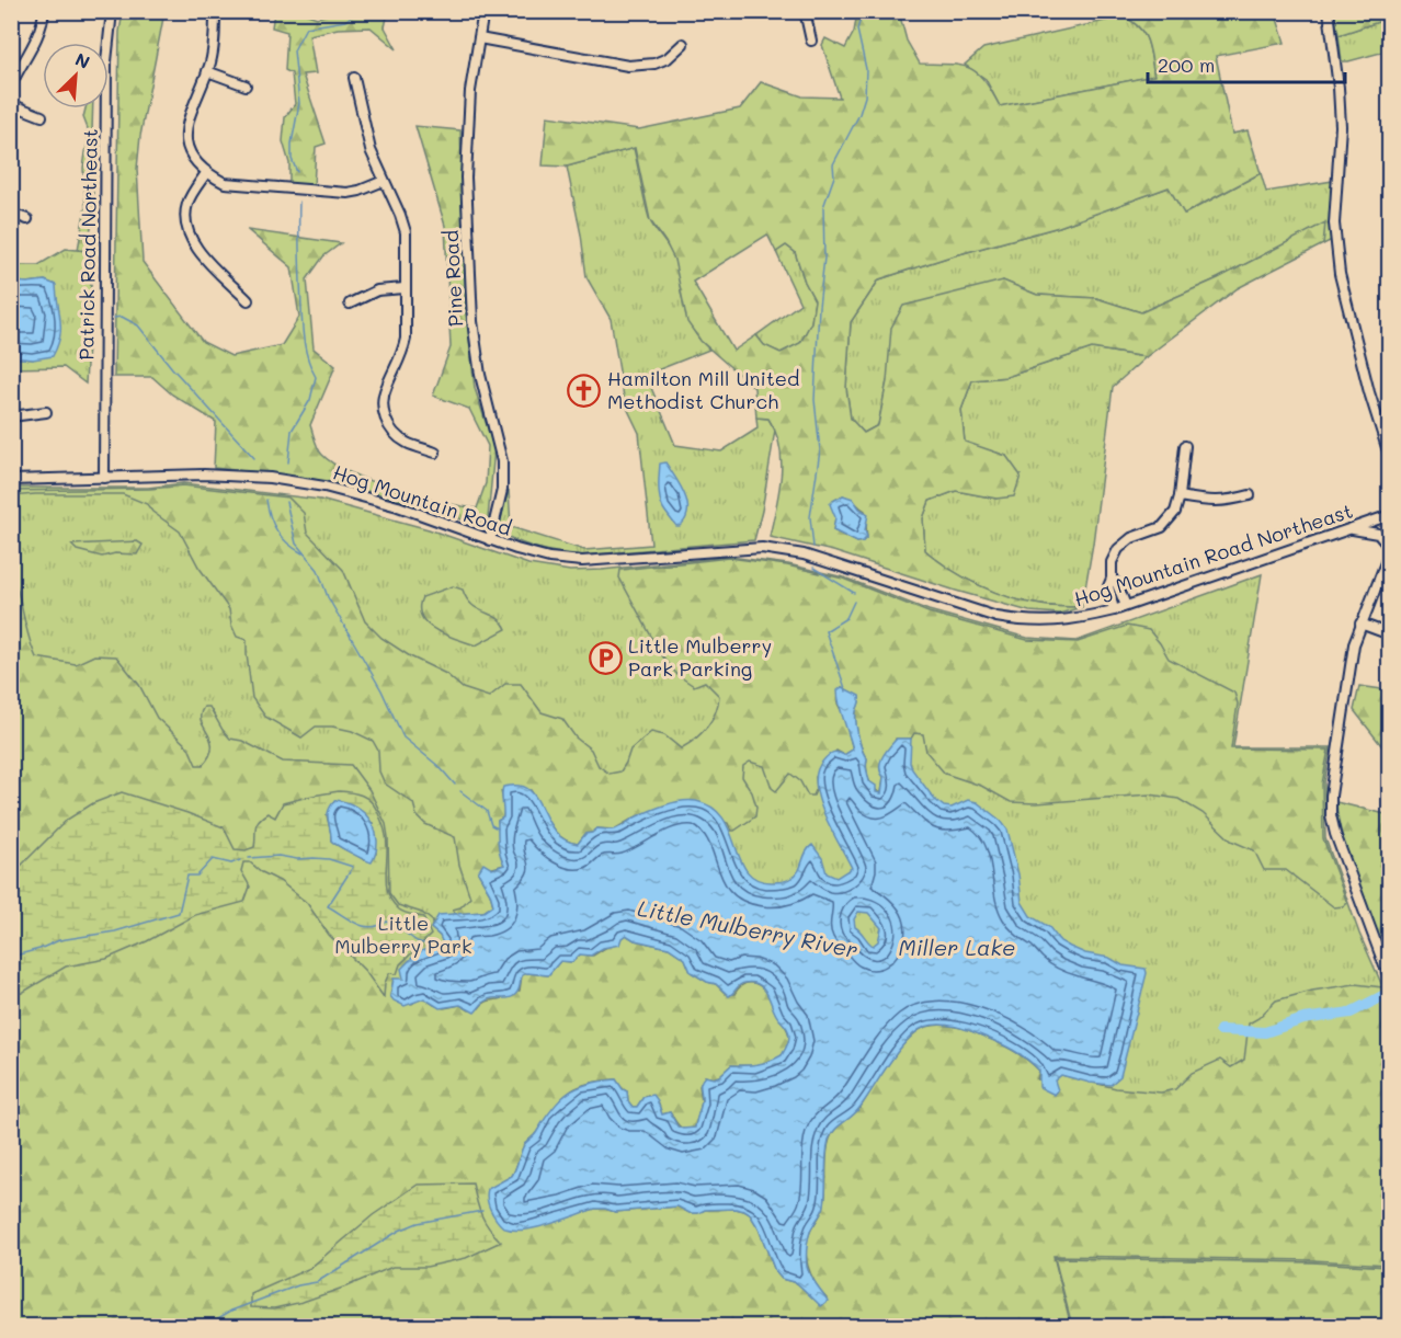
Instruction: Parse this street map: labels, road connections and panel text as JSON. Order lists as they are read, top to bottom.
{
  "streets": {
    "street": [
      "Patrick Road Northeast",
      "Pine Road",
      "Hog Mountain Road",
      "Hog Mountain Road Northeast"
    ]
  },
  "crossings": [
    ["Patrick Road Northeast", "Hog Mountain Road"],
    ["Pine Road", "Hog Mountain Road"],
    ["Hog Mountain Road", "Hog Mountain Road Northeast"]
  ],
  "water": ["Little Mulberry River", "Miller Lake"],
  "parks": ["Little Mulberry Park"],
  "places": {
    "church": ["Hamilton Mill United Methodist Church"],
    "parking": ["Little Mulberry Park Parking"]
  },
  "scale_bar": "200 m",
  "north": "top right"
}
